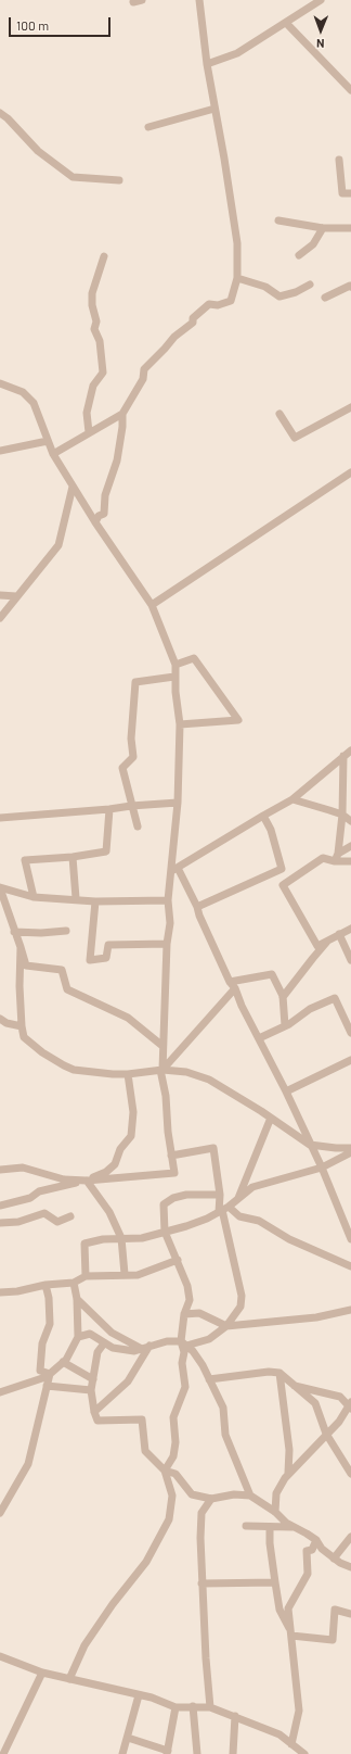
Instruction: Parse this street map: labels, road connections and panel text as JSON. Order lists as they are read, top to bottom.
{
  "scale_bar": "100 m",
  "north": "bottom"
}
